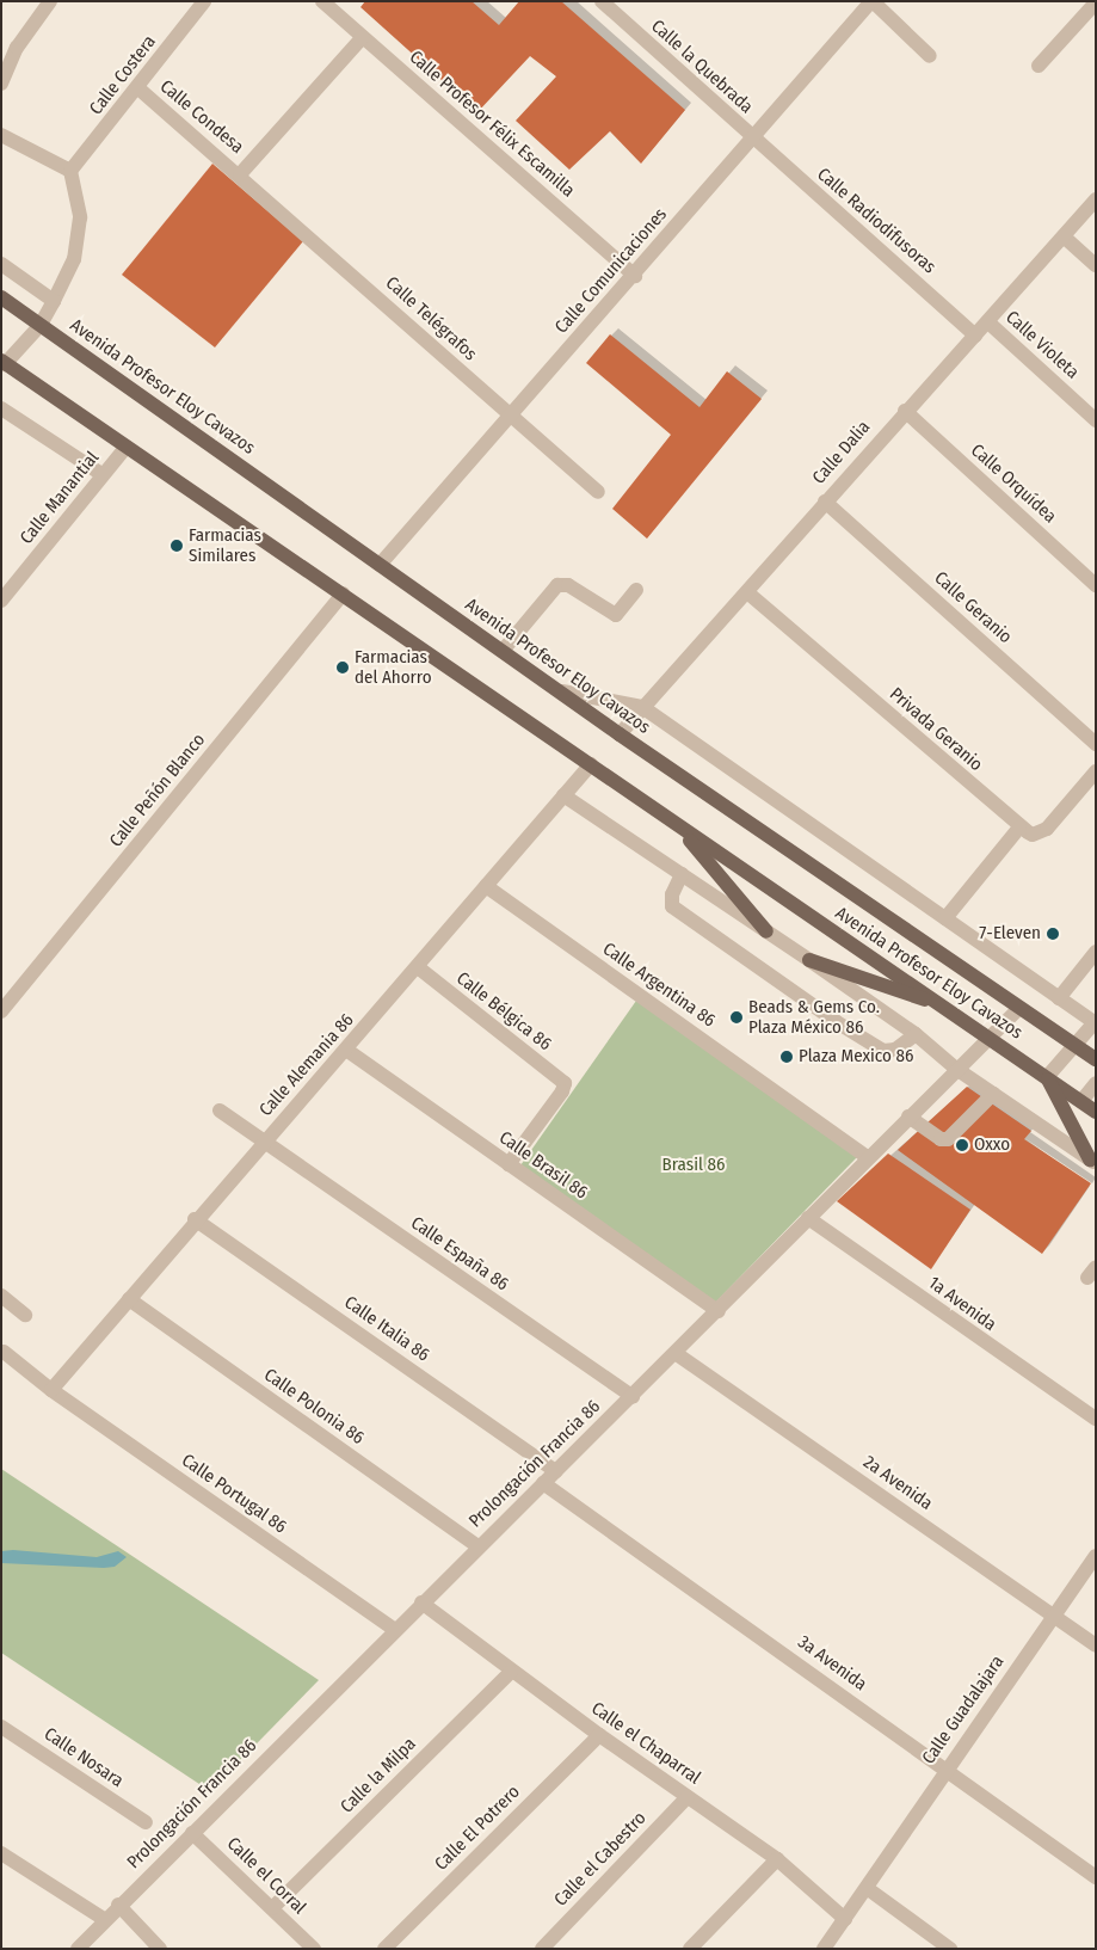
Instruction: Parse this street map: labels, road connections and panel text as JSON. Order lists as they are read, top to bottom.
{
  "streets": {
    "main road": ["Avenida Profesor Eloy Cavazos"],
    "street": [
      "Calle la Quebrada",
      "Calle Costera",
      "Calle Condesa",
      "Calle Profesor Félix Escamilla",
      "Calle Radiodifusoras",
      "Calle Comunicaciones",
      "Calle Telégrafos",
      "Calle Violeta",
      "Calle Dalia",
      "Calle Orquídea",
      "Calle Manantial",
      "Calle Geranio",
      "Privada Geranio",
      "Calle Peñón Blanco",
      "Calle Argentina 86",
      "Calle Bélgica 86",
      "Calle Alemania 86",
      "Calle Brasil 86",
      "Calle España 86",
      "1a Avenida",
      "Calle Italia 86",
      "Calle Polonia 86",
      "Prolongación Francia 86",
      "2a Avenida",
      "Calle Portugal 86",
      "3a Avenida",
      "Calle Guadalajara",
      "Calle el Chaparral",
      "Calle Nosara",
      "Calle la Milpa",
      "Calle El Potrero",
      "Calle el Cabestro",
      "Calle el Corral"
    ]
  },
  "crossings": [
    ["Calle la Quebrada", "Calle Radiodifusoras"],
    ["Calle la Quebrada", "Calle Comunicaciones"],
    ["Calle Costera", "Calle Condesa"],
    ["Calle Condesa", "Calle Telégrafos"],
    ["Calle Profesor Félix Escamilla", "Calle Comunicaciones"],
    ["Calle Radiodifusoras", "Calle Comunicaciones"],
    ["Calle Radiodifusoras", "Calle Dalia"],
    ["Calle Comunicaciones", "Calle Telégrafos"],
    ["Calle Comunicaciones", "Avenida Profesor Eloy Cavazos"],
    ["Calle Violeta", "Calle Dalia"],
    ["Avenida Profesor Eloy Cavazos", "Calle Dalia"],
    ["Avenida Profesor Eloy Cavazos", "Calle Manantial"],
    ["Avenida Profesor Eloy Cavazos", "Calle Peñón Blanco"],
    ["Avenida Profesor Eloy Cavazos", "Calle Alemania 86"],
    ["Avenida Profesor Eloy Cavazos", "Prolongación Francia 86"],
    ["Calle Dalia", "Calle Orquídea"],
    ["Calle Dalia", "Calle Geranio"],
    ["Calle Dalia", "Privada Geranio"],
    ["Calle Argentina 86", "Calle Alemania 86"],
    ["Calle Argentina 86", "Prolongación Francia 86"],
    ["Calle Bélgica 86", "Calle Alemania 86"],
    ["Calle Bélgica 86", "Calle Brasil 86"],
    ["Calle Alemania 86", "Calle Brasil 86"],
    ["Calle Alemania 86", "Calle España 86"],
    ["Calle Alemania 86", "Calle Italia 86"],
    ["Calle Alemania 86", "Calle Polonia 86"],
    ["Calle Alemania 86", "Calle Portugal 86"],
    ["Calle Brasil 86", "Prolongación Francia 86"],
    ["Calle España 86", "Prolongación Francia 86"],
    ["1a Avenida", "Prolongación Francia 86"],
    ["Calle Italia 86", "Prolongación Francia 86"],
    ["Calle Polonia 86", "Prolongación Francia 86"],
    ["Prolongación Francia 86", "2a Avenida"],
    ["Prolongación Francia 86", "Calle Portugal 86"],
    ["Prolongación Francia 86", "3a Avenida"],
    ["Prolongación Francia 86", "Calle el Chaparral"],
    ["Prolongación Francia 86", "Calle el Corral"],
    ["2a Avenida", "Calle Guadalajara"],
    ["3a Avenida", "Calle Guadalajara"],
    ["Calle Guadalajara", "Calle el Chaparral"],
    ["Calle el Chaparral", "Calle la Milpa"],
    ["Calle el Chaparral", "Calle El Potrero"],
    ["Calle el Chaparral", "Calle el Cabestro"],
    ["Calle la Milpa", "Calle el Corral"]
  ],
  "parks": ["Brasil 86"],
  "places": [
    "Farmacias Similares",
    "Farmacias del Ahorro",
    "7-Eleven",
    "Beads & Gems Co. Plaza México 86",
    "Plaza Mexico 86",
    "Oxxo"
  ]
}
